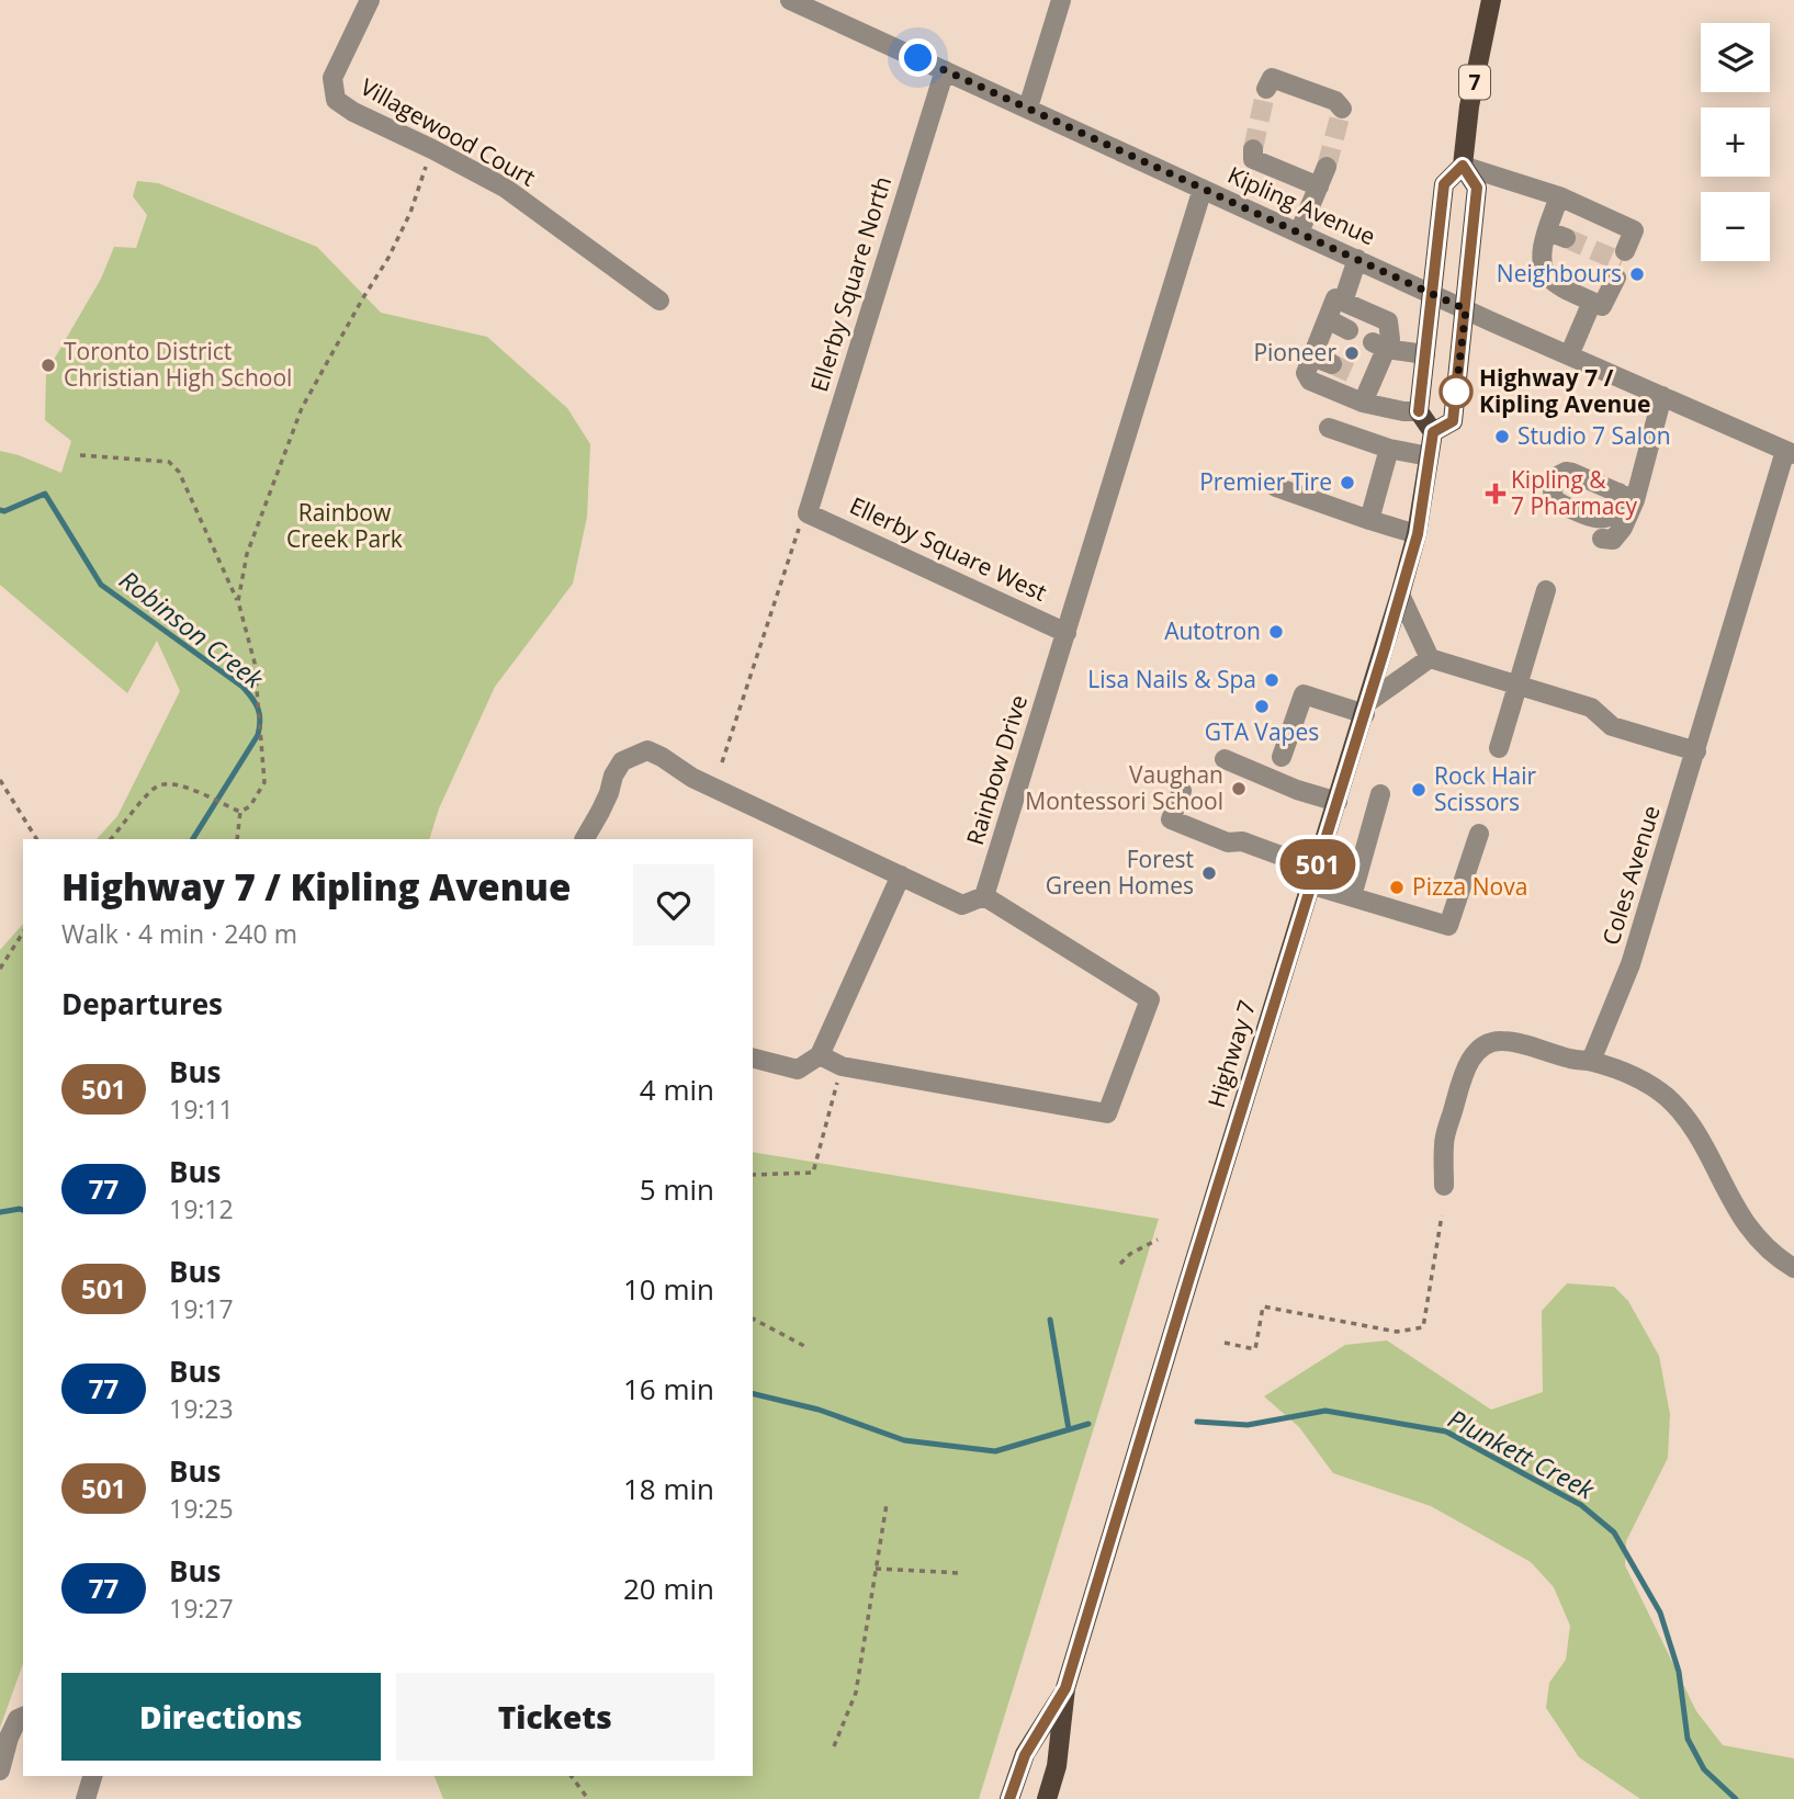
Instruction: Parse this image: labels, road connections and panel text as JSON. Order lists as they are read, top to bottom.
{
  "streets": {
    "main road": ["7", "Highway 7"],
    "street": [
      "Villagewood Court",
      "Kipling Avenue",
      "Ellerby Square North",
      "Ellerby Square West",
      "Rainbow Drive",
      "Coles Avenue"
    ]
  },
  "crossings": [
    ["Kipling Avenue", "Ellerby Square North"],
    ["Kipling Avenue", "Rainbow Drive"],
    ["Kipling Avenue", "Coles Avenue"],
    ["Kipling Avenue", "Highway 7"],
    ["Ellerby Square North", "Ellerby Square West"],
    ["Ellerby Square West", "Rainbow Drive"]
  ],
  "water": ["Robinson Creek", "Plunkett Creek"],
  "parks": ["Rainbow Creek Park"],
  "places": {
    "other": [
      "Neighbours",
      "Pioneer",
      "Toronto District Christian High School",
      "Highway 7 / Kipling Avenue",
      "Studio 7 Salon",
      "Premier Tire",
      "Autotron",
      "Lisa Nails & Spa",
      "GTA Vapes",
      "Vaughan Montessori School",
      "Rock Hair Scissors",
      "Forest Green Homes",
      "Pizza Nova"
    ],
    "health": ["Kipling & 7 Pharmacy"]
  },
  "lines": ["bus line 501"],
  "page": {
    "on_map": "501",
    "map_buttons": ["+", "−"],
    "heading": [
      ["Highway 7 / Kipling Avenue", "Walk · 4 min · 240 m"],
      "Departures"
    ],
    "list": [
      {
        "mark": "501",
        "name": "Bus",
        "note": "19:11",
        "value": "4 min"
      },
      {
        "mark": "77",
        "name": "Bus",
        "note": "19:12",
        "value": "5 min"
      },
      {
        "mark": "501",
        "name": "Bus",
        "note": "19:17",
        "value": "10 min"
      },
      {
        "mark": "77",
        "name": "Bus",
        "note": "19:23",
        "value": "16 min"
      },
      {
        "mark": "501",
        "name": "Bus",
        "note": "19:25",
        "value": "18 min"
      },
      {
        "mark": "77",
        "name": "Bus",
        "note": "19:27",
        "value": "20 min"
      }
    ],
    "buttons": ["Directions", "Tickets"]
  }
}
